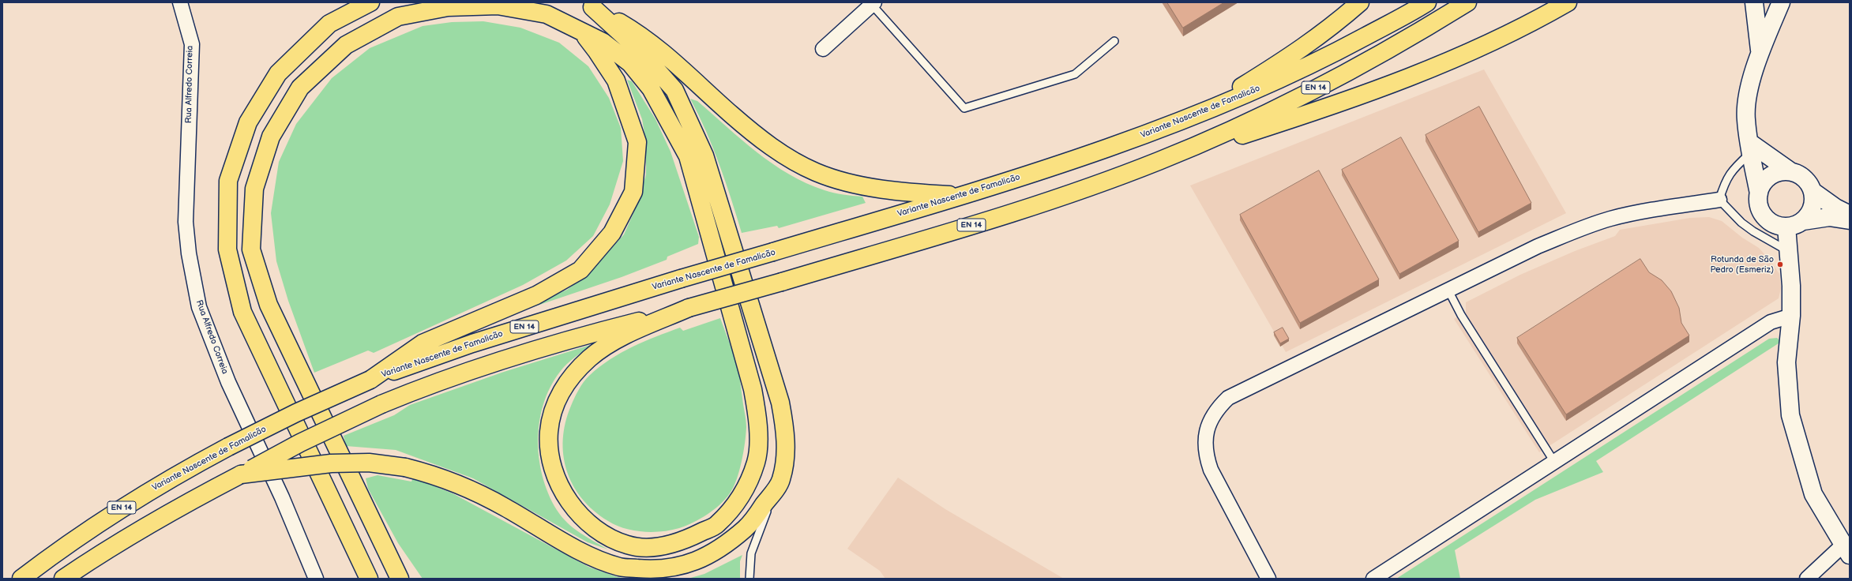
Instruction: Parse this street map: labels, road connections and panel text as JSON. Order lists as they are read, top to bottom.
{
  "streets": {
    "highway": ["EN 14", "Variante Nascente de Famalicão"],
    "street": ["Rua Alfredo Correia"]
  },
  "places": ["Rotunda de São Pedro (Esmeriz)"]
}
